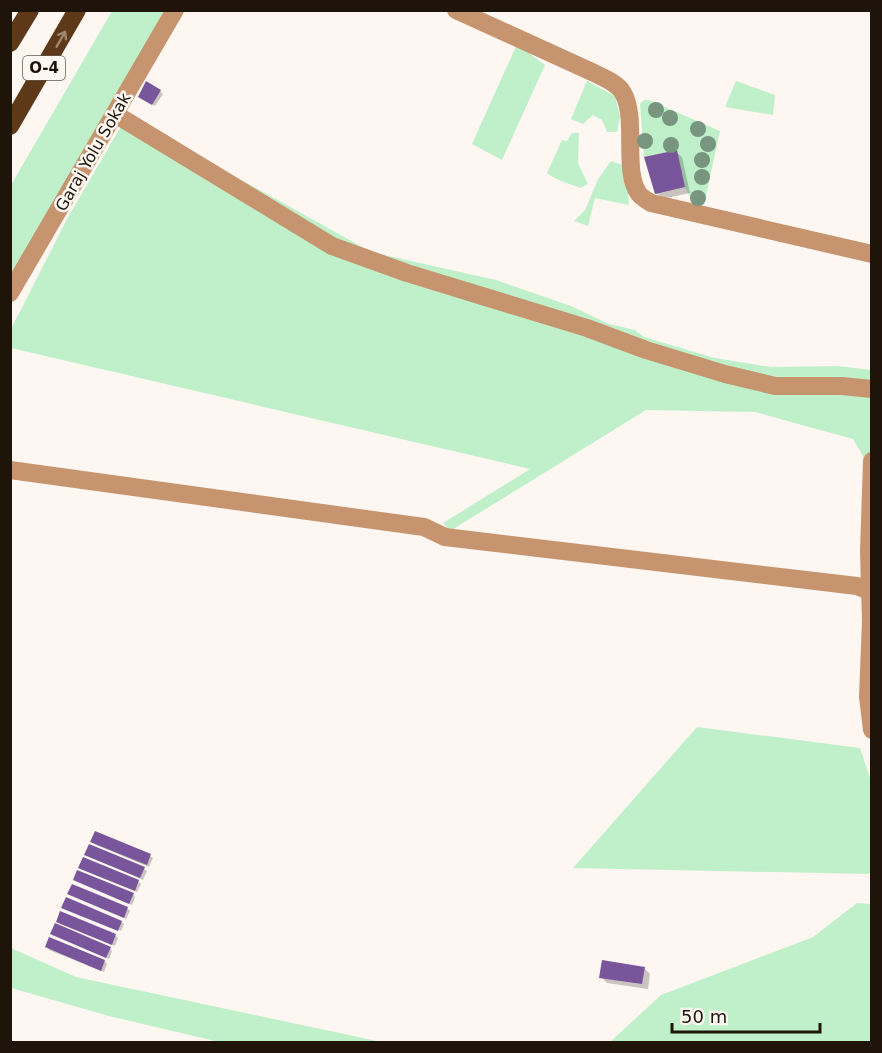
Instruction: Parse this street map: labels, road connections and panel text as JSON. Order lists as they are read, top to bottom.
{
  "streets": {
    "highway": ["O-4"],
    "street": ["Garaj Yolu Sokak"]
  },
  "scale_bar": "50 m"
}
